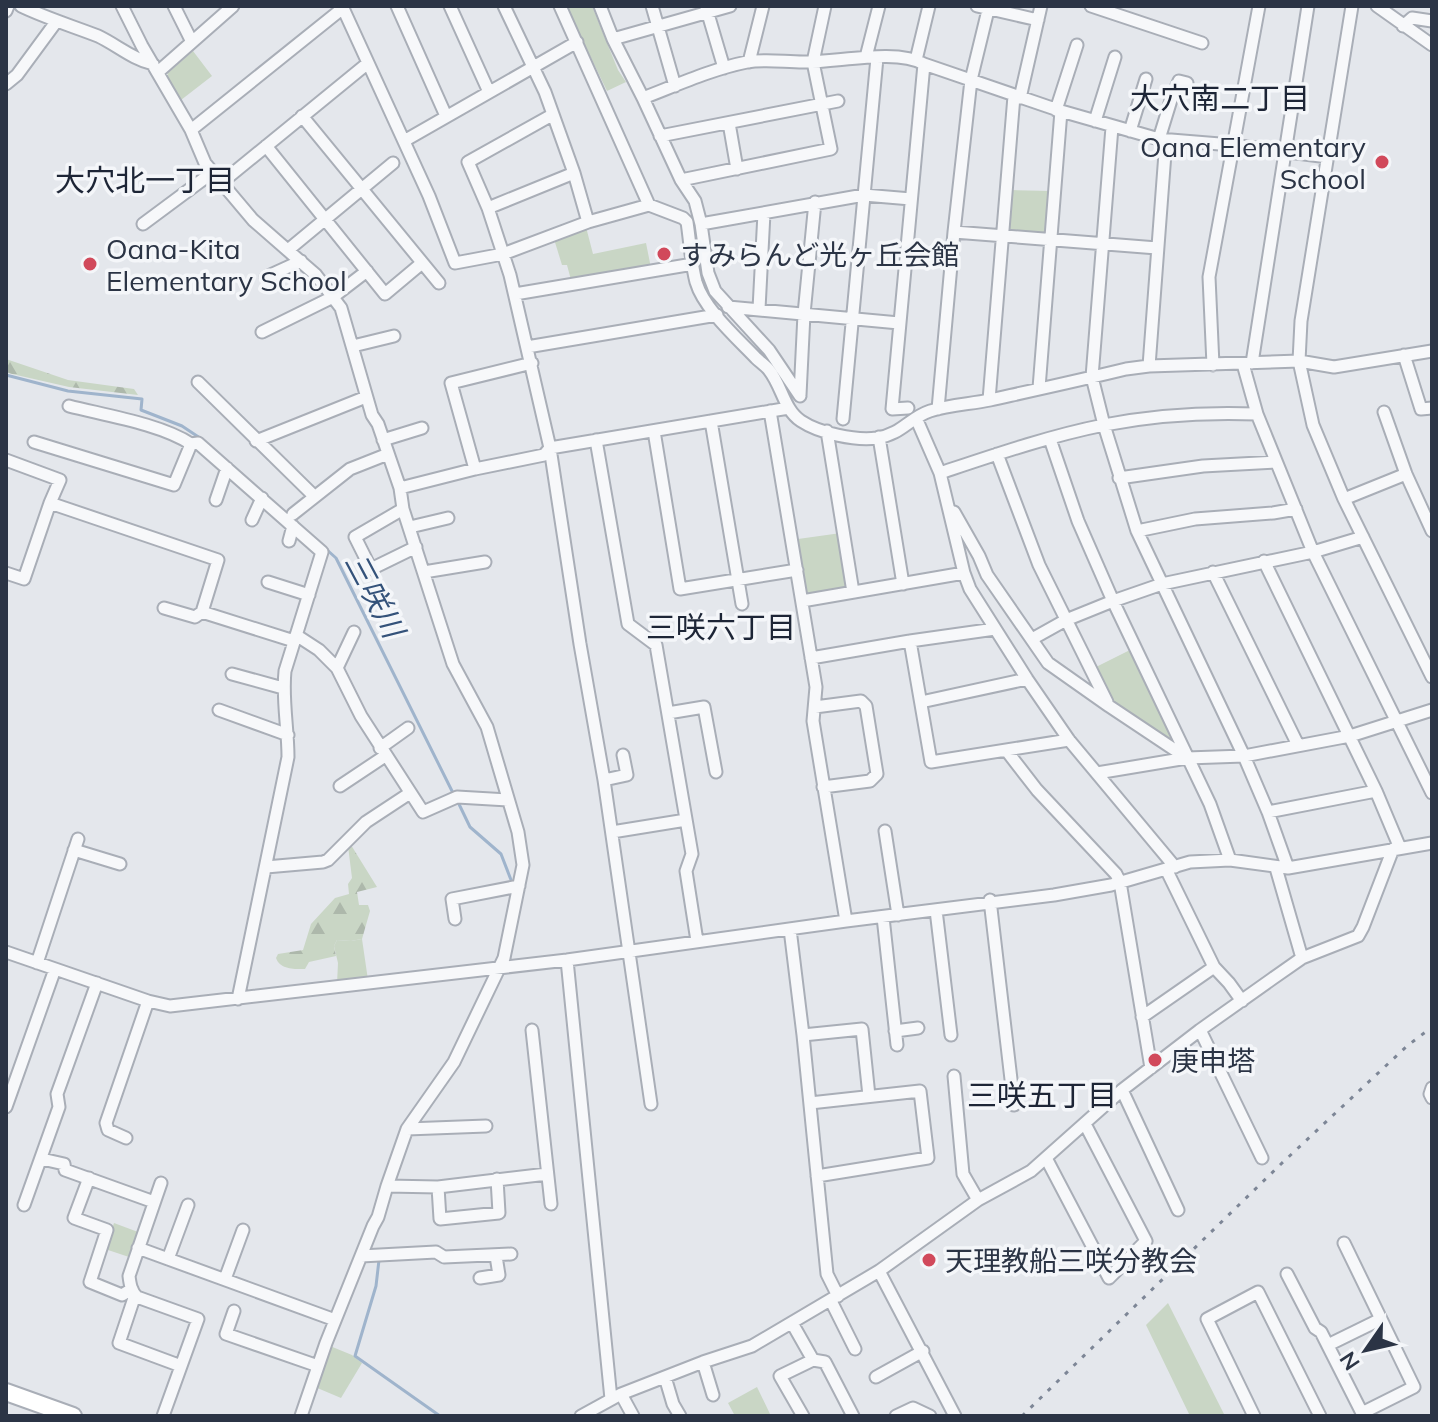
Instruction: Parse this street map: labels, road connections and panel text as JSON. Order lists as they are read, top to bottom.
{
  "districts": [
    "大穴南二丁目",
    "大穴北一丁目",
    "三咲六丁目",
    "三咲五丁目"
  ],
  "water": ["三咲川"],
  "places": [
    "Oana Elementary School",
    "すみらんど光ヶ丘会館",
    "Oana-Kita Elementary School",
    "庚申塔",
    "天理教船三咲分教会"
  ],
  "north": "bottom left"
}
